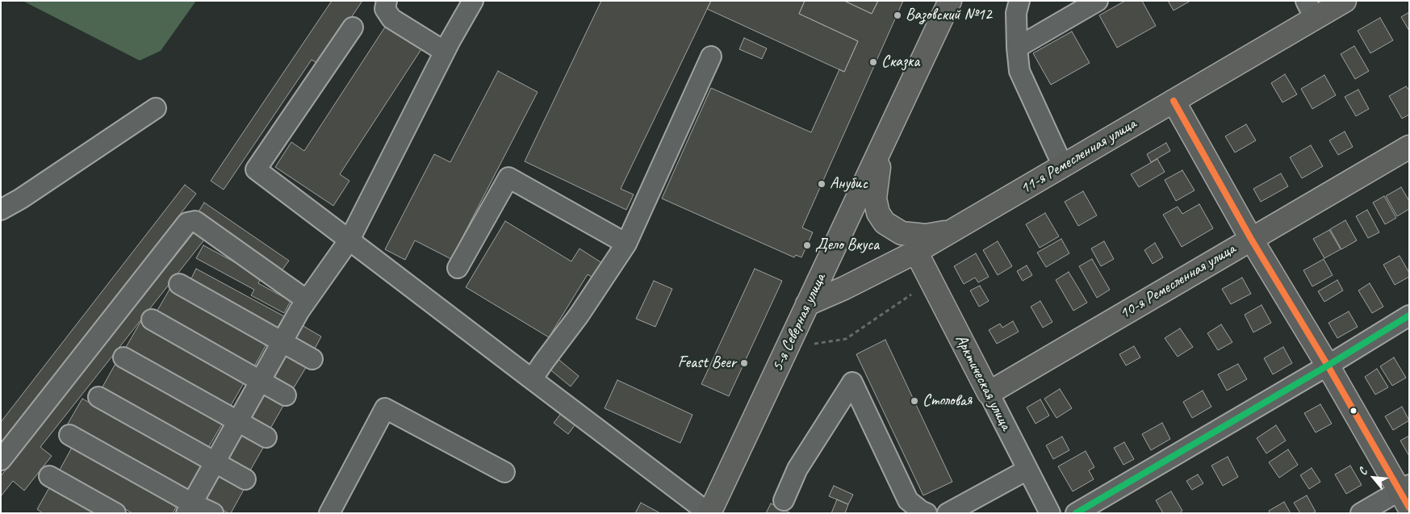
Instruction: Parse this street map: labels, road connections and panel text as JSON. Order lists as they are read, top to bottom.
{
  "streets": {
    "main road": [
      "11-я Ремесленная улица",
      "10-я Ремесленная улица",
      "5-я Северная улица",
      "Арктическая улица"
    ]
  },
  "crossings": [
    ["11-я Ремесленная улица", "5-я Северная улица"],
    ["11-я Ремесленная улица", "Арктическая улица"],
    ["10-я Ремесленная улица", "Арктическая улица"]
  ],
  "places": [
    "Вазовский №12",
    "Сказка",
    "Анубис",
    "Дело Вкуса",
    "Feast Beer",
    "Столовая"
  ],
  "north": "top left"
}
